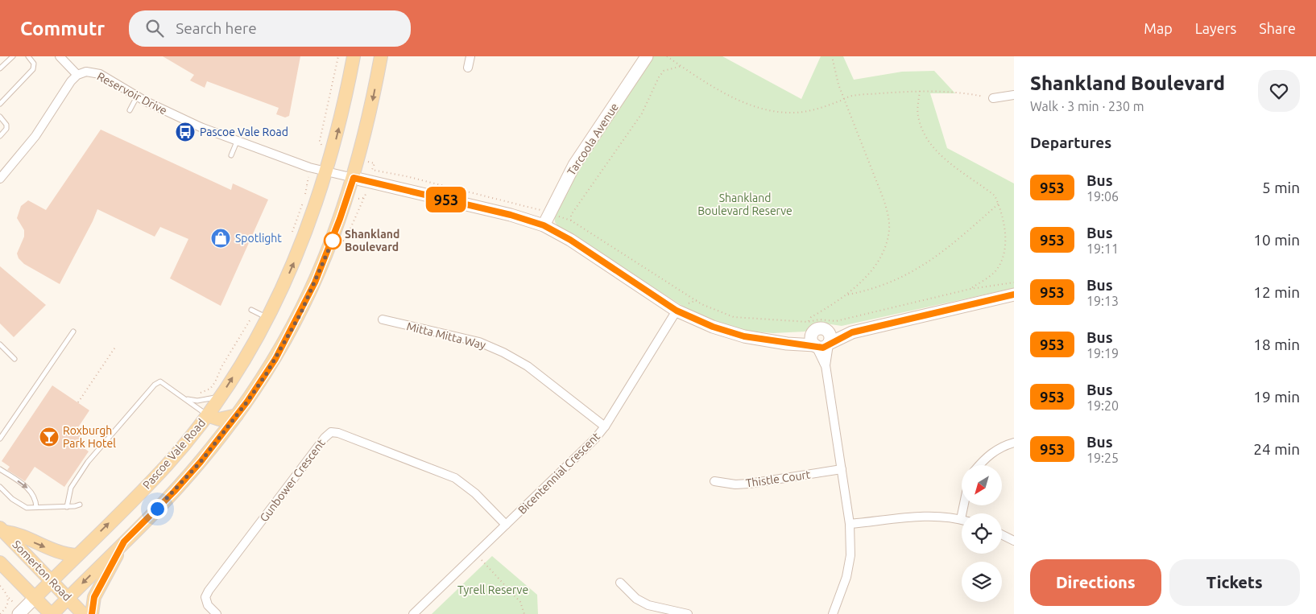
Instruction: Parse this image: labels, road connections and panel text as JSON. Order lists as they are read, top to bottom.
{
  "streets": {
    "main road": ["Pascoe Vale Road", "Somerton Road"],
    "street": [
      "Reservoir Drive",
      "Tarcoola Avenue",
      "Mitta Mitta Way",
      "Bicentennial Crescent",
      "Thistle Court",
      "Gunbower Crescent"
    ]
  },
  "crossings": [
    ["Reservoir Drive", "Pascoe Vale Road"],
    ["Mitta Mitta Way", "Bicentennial Crescent"],
    ["Pascoe Vale Road", "Somerton Road"],
    ["Bicentennial Crescent", "Gunbower Crescent"]
  ],
  "parks": ["Shankland Boulevard Reserve", "Tyrell Reserve"],
  "places": {
    "bus stop": ["Pascoe Vale Road"],
    "shop": ["Spotlight"],
    "other": ["Shankland Boulevard"],
    "bar": ["Roxburgh Park Hotel"]
  },
  "lines": ["bus line 953"],
  "north": "bottom left",
  "page": {
    "header": "Commutr",
    "search": "Search here",
    "nav": ["Map", "Layers", "Share"],
    "on_map": "953",
    "heading": [
      ["Shankland Boulevard", "Walk · 3 min · 230 m"],
      "Departures"
    ],
    "list": [
      {
        "mark": "953",
        "name": "Bus",
        "note": "19:06",
        "value": "5 min"
      },
      {
        "mark": "953",
        "name": "Bus",
        "note": "19:11",
        "value": "10 min"
      },
      {
        "mark": "953",
        "name": "Bus",
        "note": "19:13",
        "value": "12 min"
      },
      {
        "mark": "953",
        "name": "Bus",
        "note": "19:19",
        "value": "18 min"
      },
      {
        "mark": "953",
        "name": "Bus",
        "note": "19:20",
        "value": "19 min"
      },
      {
        "mark": "953",
        "name": "Bus",
        "note": "19:25",
        "value": "24 min"
      }
    ],
    "buttons": ["Directions", "Tickets"]
  }
}
